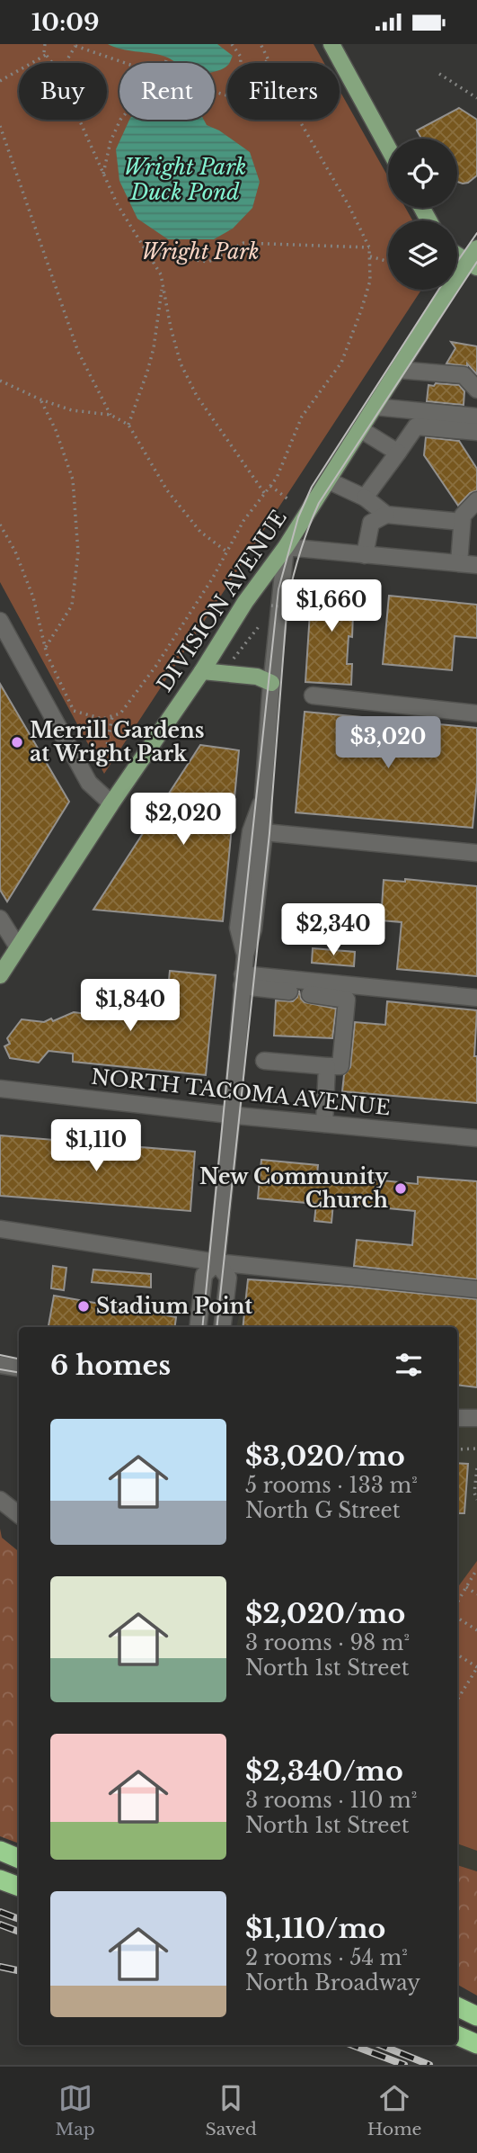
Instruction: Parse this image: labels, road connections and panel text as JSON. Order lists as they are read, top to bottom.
{
  "streets": {
    "main road": ["DIVISION AVENUE"],
    "street": ["NORTH TACOMA AVENUE"]
  },
  "water": ["Wright Park Duck Pond"],
  "parks": ["Wright Park"],
  "places": ["Merrill Gardens at Wright Park", "New Community Church", "Stadium Point"],
  "page": {
    "status": "10:09",
    "chip": ["Buy", "Rent", "Filters"],
    "price": [
      "$1,660",
      "$3,020",
      "$2,020",
      "$2,340",
      "$1,840",
      "$1,110"
    ],
    "heading": "6 homes",
    "list": [
      {
        "name": "$3,020/mo",
        "note": "5 rooms · 133 m² · North G Street"
      },
      {
        "name": "$2,020/mo",
        "note": "3 rooms · 98 m² · North 1st Street"
      },
      {
        "name": "$2,340/mo",
        "note": "3 rooms · 110 m² · North 1st Street"
      },
      {
        "name": "$1,110/mo",
        "note": "2 rooms · 54 m² · North Broadway"
      }
    ],
    "tabs": ["Map", "Saved", "Home"]
  }
}
